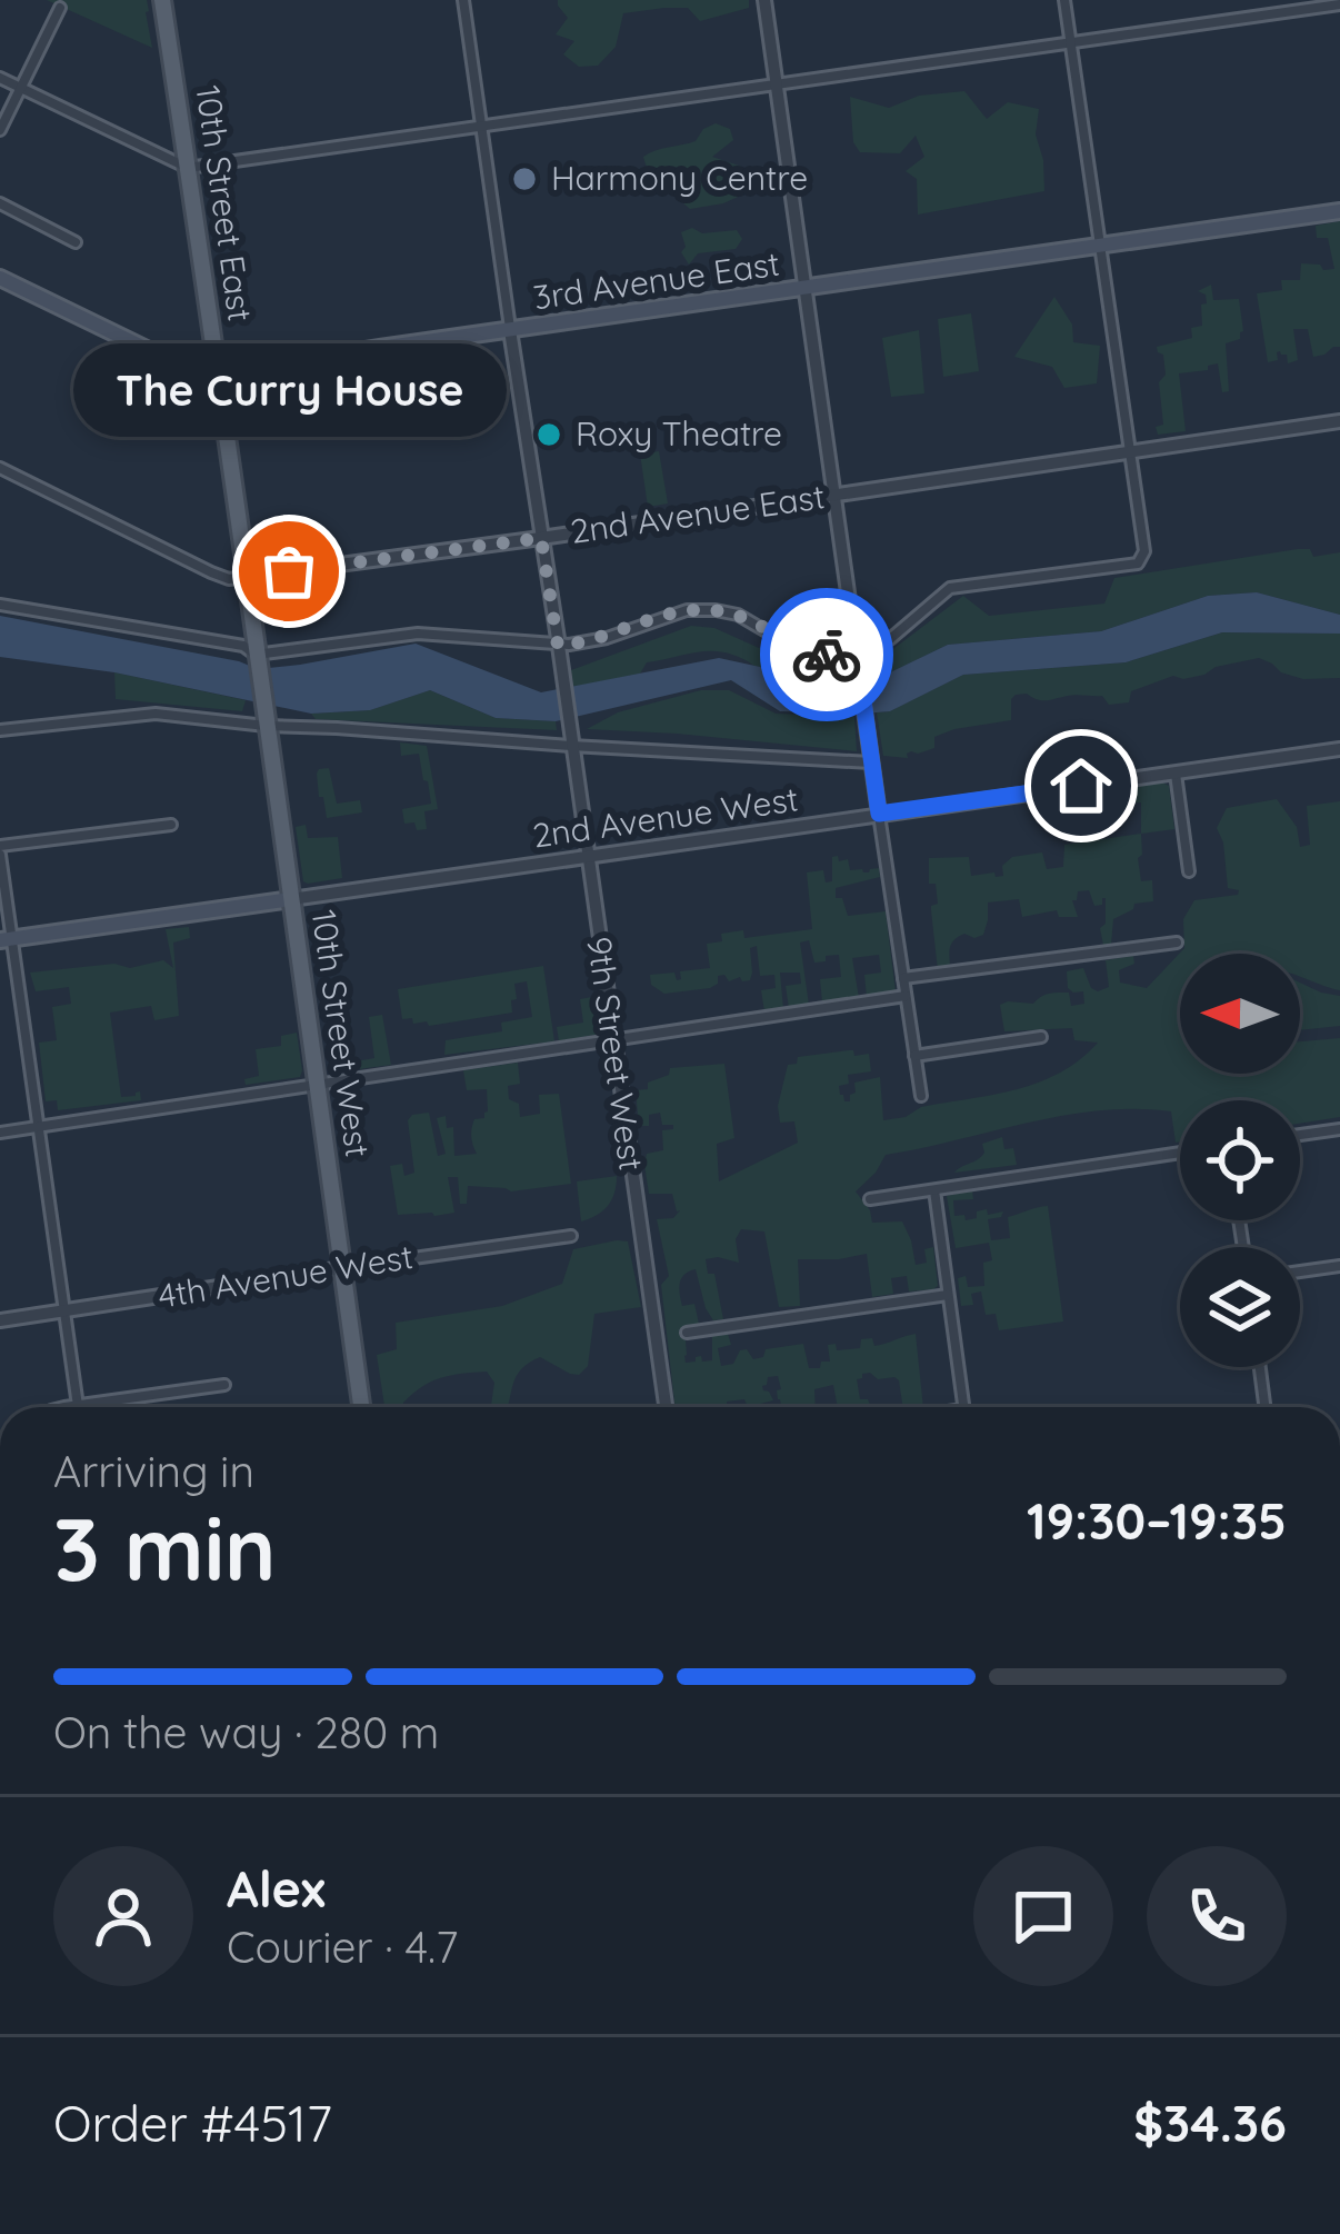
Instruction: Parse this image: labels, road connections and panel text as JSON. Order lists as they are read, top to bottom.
{
  "streets": {
    "main road": [
      "10th Street East",
      "3rd Avenue East",
      "2nd Avenue West",
      "10th Street West"
    ],
    "street": ["2nd Avenue East", "9th Street West", "4th Avenue West"]
  },
  "crossings": [
    ["10th Street East", "3rd Avenue East"],
    ["10th Street East", "2nd Avenue East"],
    ["10th Street East", "10th Street West"],
    ["3rd Avenue East", "9th Street West"],
    ["2nd Avenue East", "9th Street West"],
    ["2nd Avenue West", "10th Street West"],
    ["2nd Avenue West", "9th Street West"],
    ["10th Street West", "4th Avenue West"]
  ],
  "places": ["Harmony Centre", "Roxy Theatre", "The Curry House"],
  "north": "left",
  "page": {
    "bubble": "The Curry House",
    "heading": ["3 min", "Arriving in", "19:30–19:35"],
    "panel": [
      "Alex",
      "Courier · 4.7",
      "Order #4517",
      "$34.36"
    ],
    "bar": "On the way · 280 m"
  }
}
